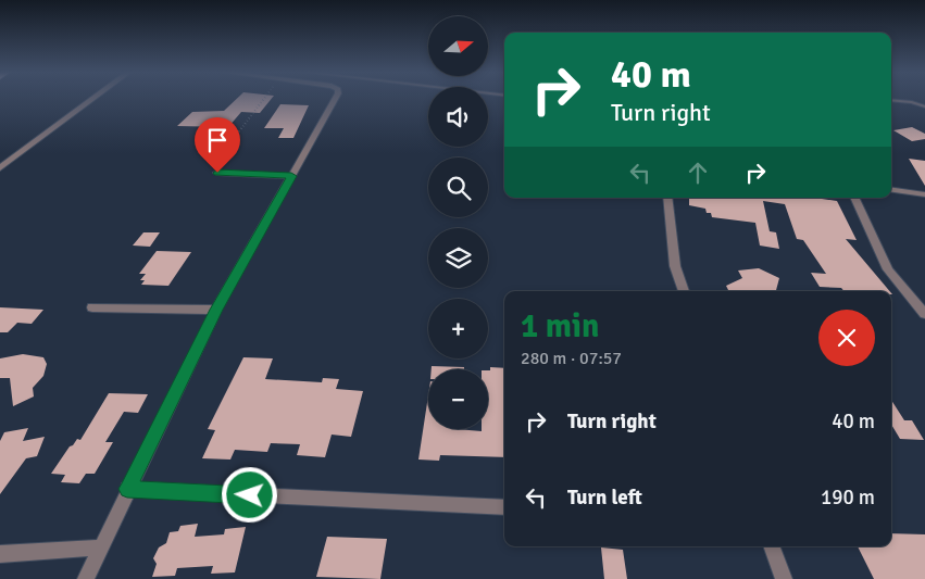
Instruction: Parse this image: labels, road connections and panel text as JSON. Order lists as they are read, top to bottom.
{
  "north": "right",
  "page": {
    "map_buttons": ["+", "−"],
    "turn": ["40 m", "Turn right"],
    "heading": ["1 min", "280 m · 07:57"],
    "list": [
      {
        "name": "Turn right",
        "value": "40 m"
      },
      {
        "name": "Turn left",
        "value": "190 m"
      }
    ]
  }
}
